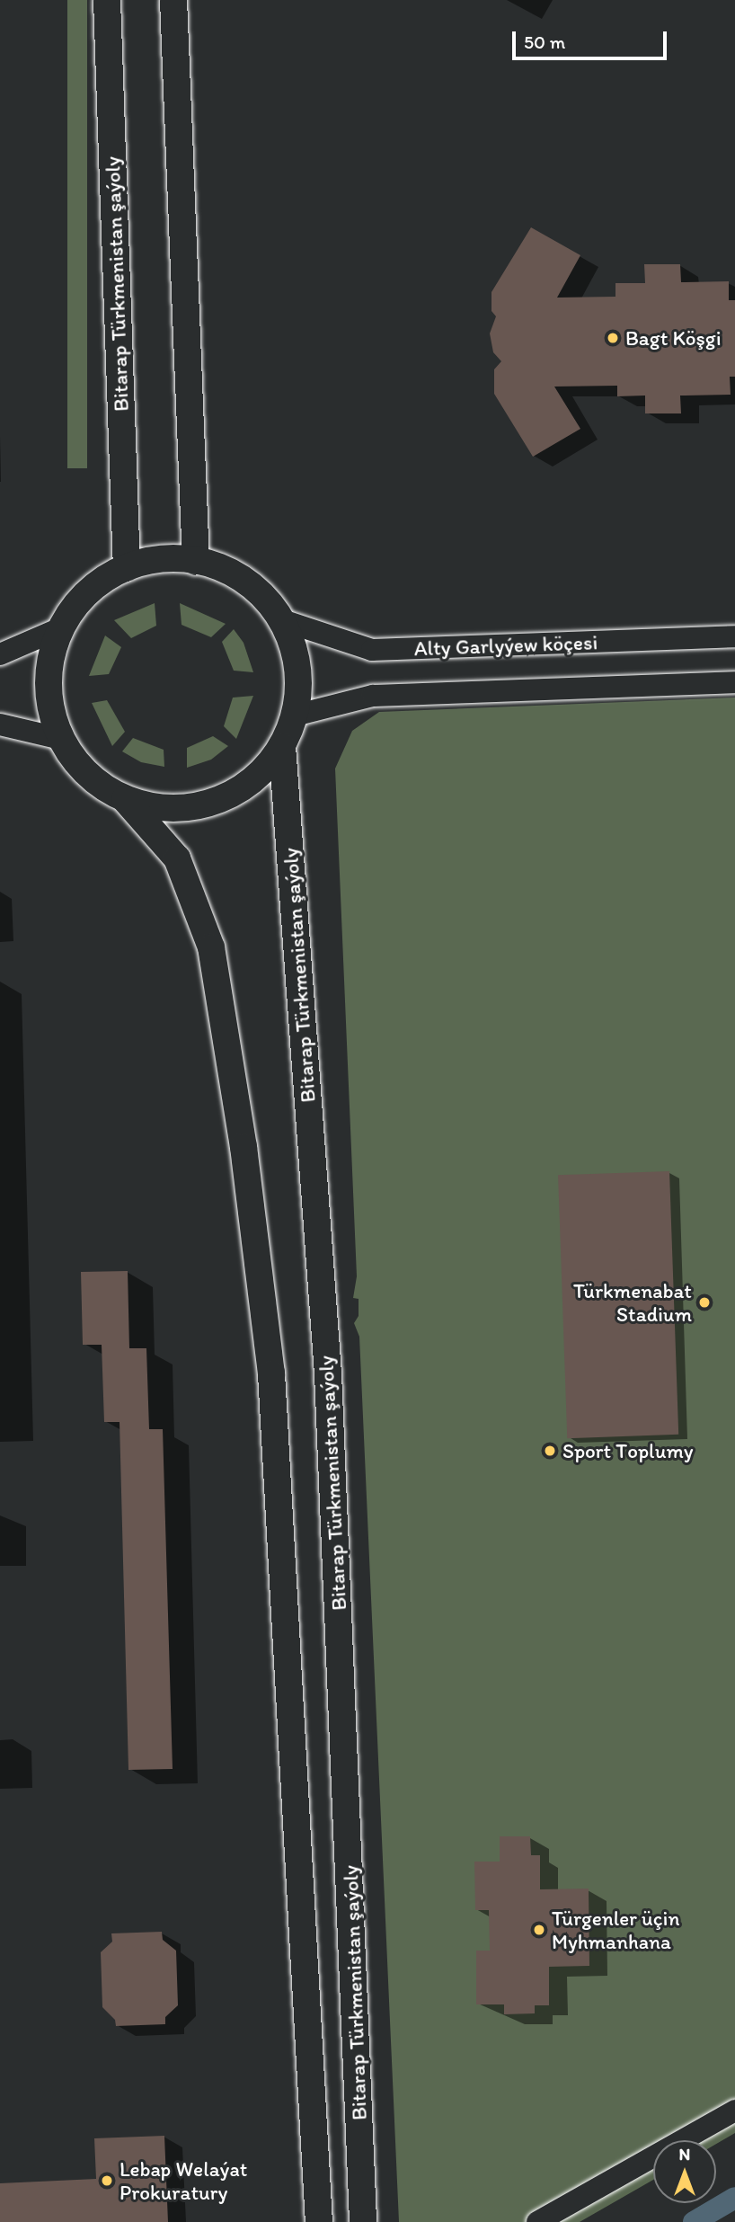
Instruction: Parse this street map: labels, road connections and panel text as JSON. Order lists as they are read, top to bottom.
{
  "streets": {
    "main road": ["Bitarap Türkmenistan şaýoly"],
    "street": ["Alty Garlyýew köçesi"]
  },
  "places": [
    "Bagt Köşgi",
    "Türkmenabat Stadium",
    "Sport Toplumy",
    "Türgenler üçin Myhmanhana",
    "Lebap Welaýat Prokuratury"
  ],
  "scale_bar": "50 m",
  "north": "top"
}
